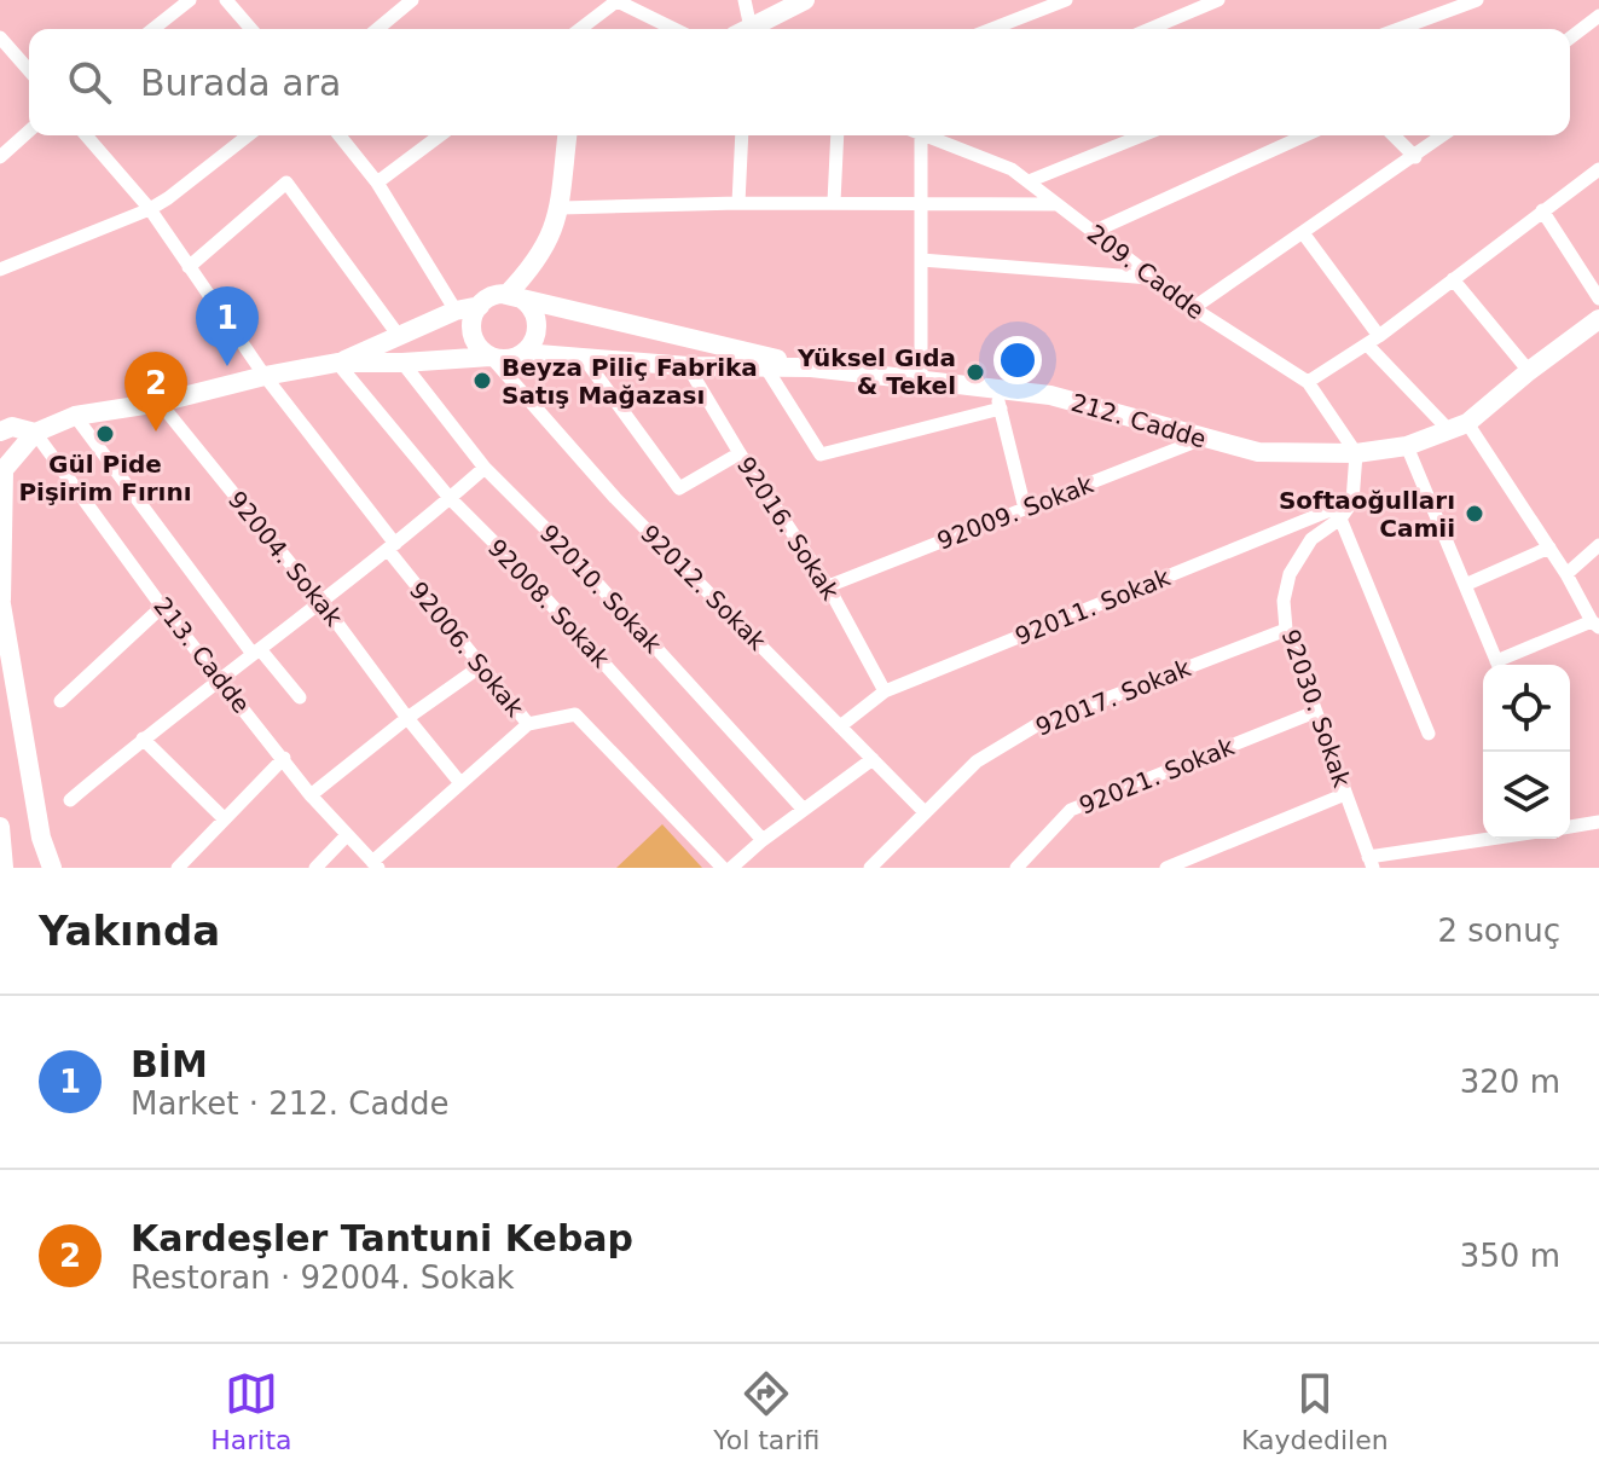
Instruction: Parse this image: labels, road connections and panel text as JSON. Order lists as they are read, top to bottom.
{
  "streets": {
    "street": [
      "209. Cadde",
      "212. Cadde",
      "92009. Sokak",
      "92016. Sokak",
      "92004. Sokak",
      "92012. Sokak",
      "92010. Sokak",
      "92008. Sokak",
      "92011. Sokak",
      "92006. Sokak",
      "213. Cadde",
      "92017. Sokak",
      "92030. Sokak",
      "92021. Sokak"
    ]
  },
  "crossings": [
    ["209. Cadde", "212. Cadde"],
    ["212. Cadde", "92009. Sokak"],
    ["212. Cadde", "92016. Sokak"],
    ["212. Cadde", "92012. Sokak"],
    ["92009. Sokak", "92016. Sokak"],
    ["92016. Sokak", "92011. Sokak"],
    ["92012. Sokak", "92011. Sokak"],
    ["92012. Sokak", "92017. Sokak"],
    ["92011. Sokak", "92030. Sokak"],
    ["92017. Sokak", "92030. Sokak"],
    ["92030. Sokak", "92021. Sokak"]
  ],
  "places": [
    "Yüksel Gıda & Tekel",
    "Beyza Piliç Fabrika Satış Mağazası",
    "Gül Pide Pişirim Fırını",
    "Softaoğulları Camii"
  ],
  "page": {
    "search": "Burada ara",
    "pins": ["1", "2"],
    "heading": ["Yakında", "2 sonuç"],
    "list": [
      {
        "mark": "1",
        "name": "BİM",
        "note": "Market · 212. Cadde",
        "value": "320 m"
      },
      {
        "mark": "2",
        "name": "Kardeşler Tantuni Kebap",
        "note": "Restoran · 92004. Sokak",
        "value": "350 m"
      }
    ],
    "nav": ["Harita", "Yol tarifi", "Kaydedilen"]
  }
}
